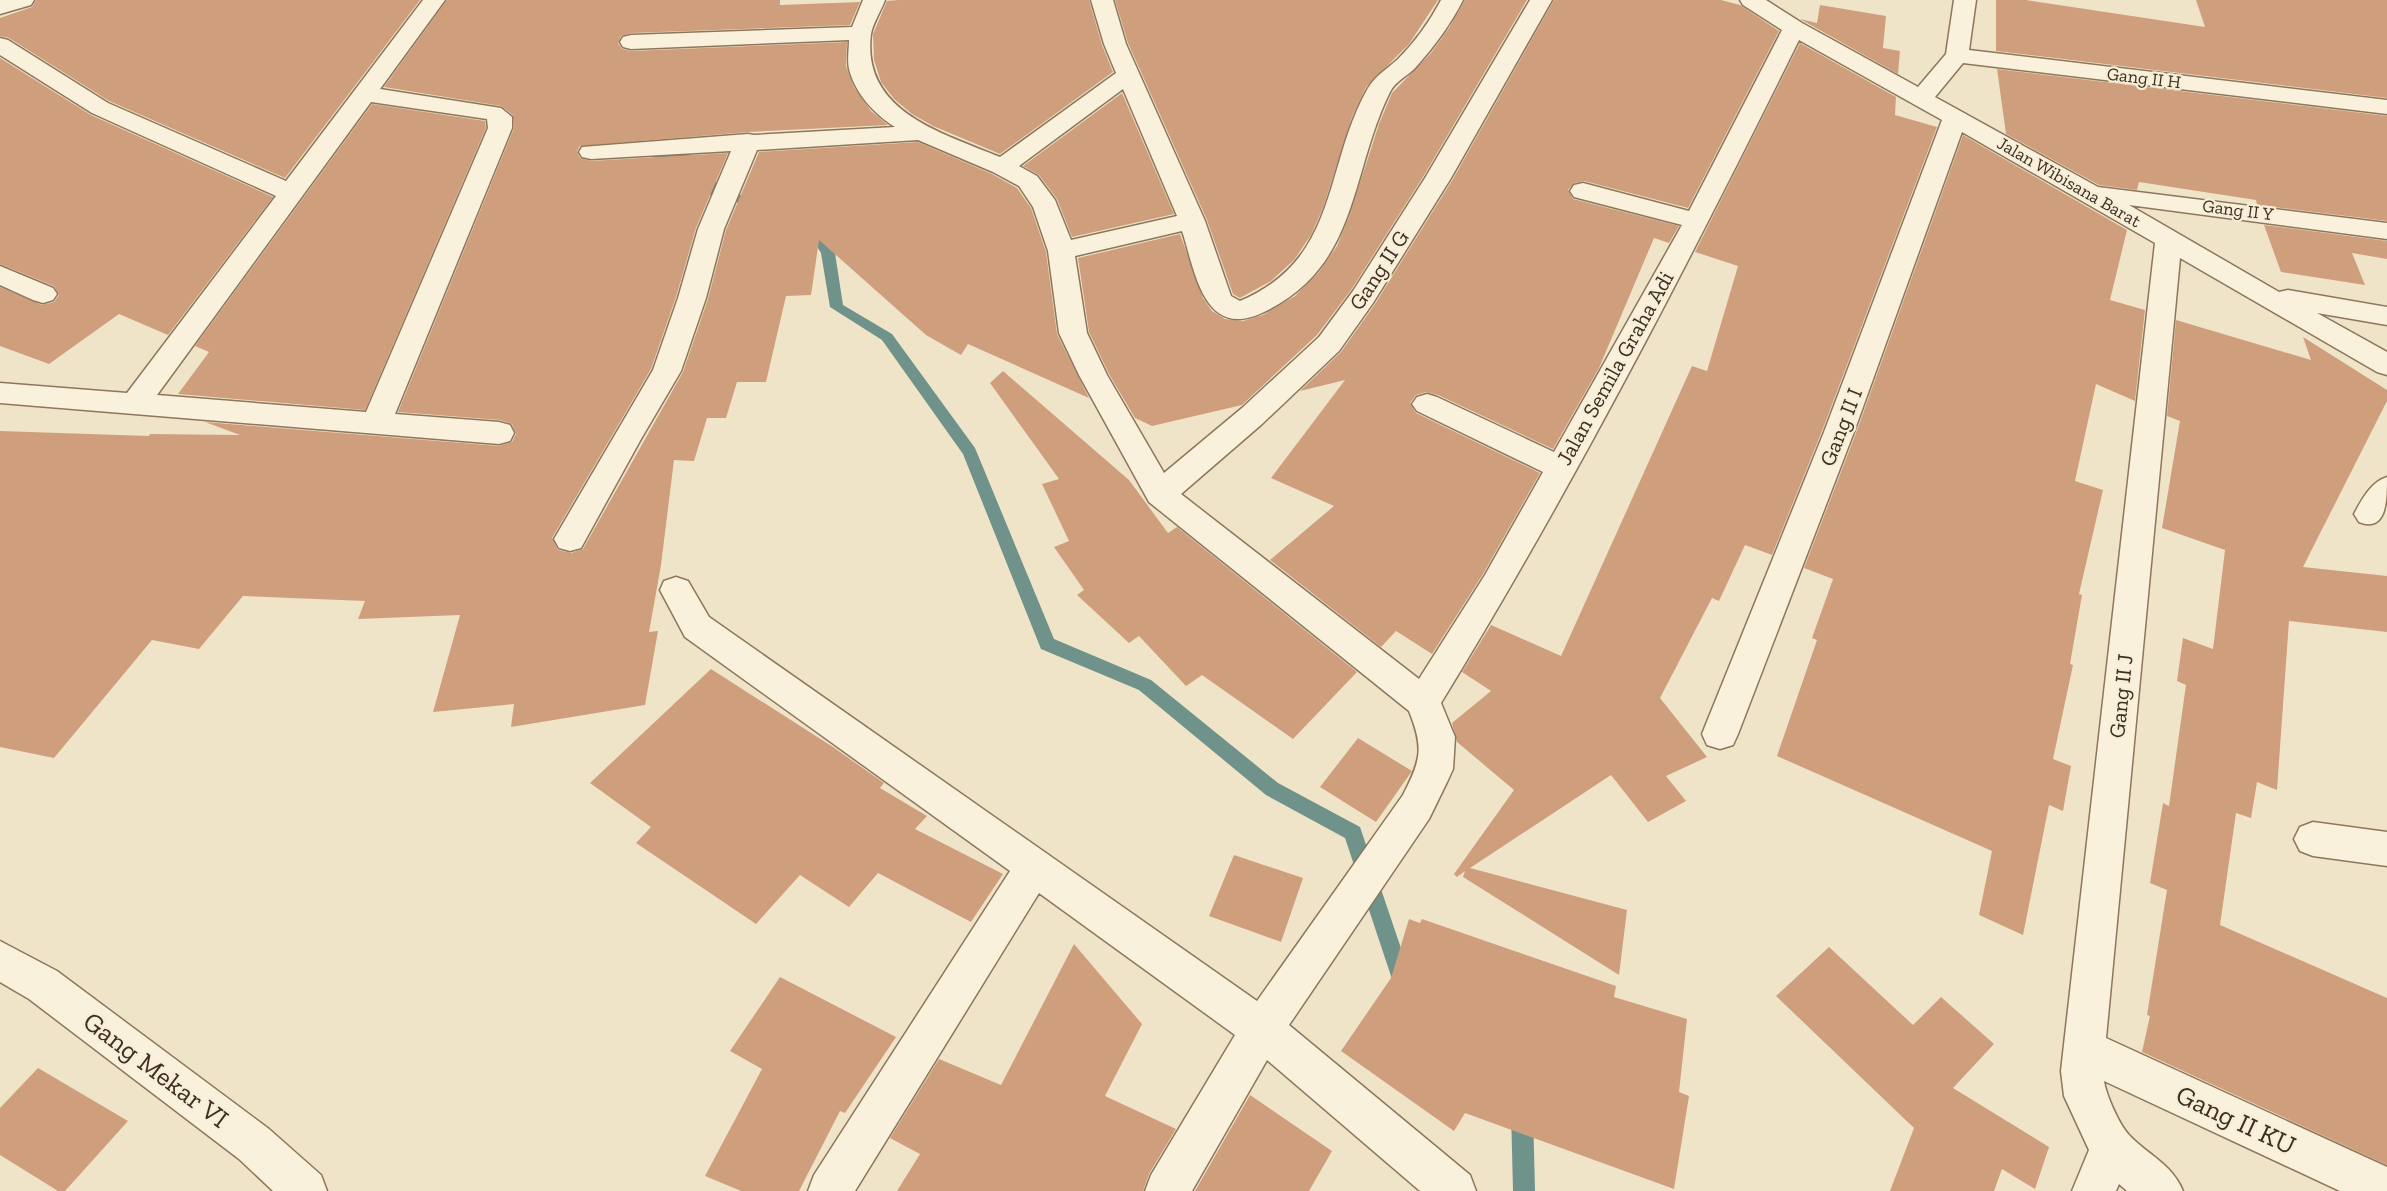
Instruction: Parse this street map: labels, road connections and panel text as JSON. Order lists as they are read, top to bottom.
{
  "streets": {
    "street": [
      "Gang II H",
      "Jalan Wibisana Barat",
      "Gang II Y",
      "Gang II G",
      "Jalan Semila Graha Adi",
      "Gang II I",
      "Gang II J",
      "Gang Mekar VI",
      "Gang II KU"
    ]
  },
  "crossings": [
    ["Jalan Wibisana Barat", "Gang II Y"],
    ["Jalan Wibisana Barat", "Jalan Semila Graha Adi"],
    ["Jalan Wibisana Barat", "Gang II I"],
    ["Jalan Wibisana Barat", "Gang II J"],
    ["Gang II J", "Gang II KU"]
  ]
}
